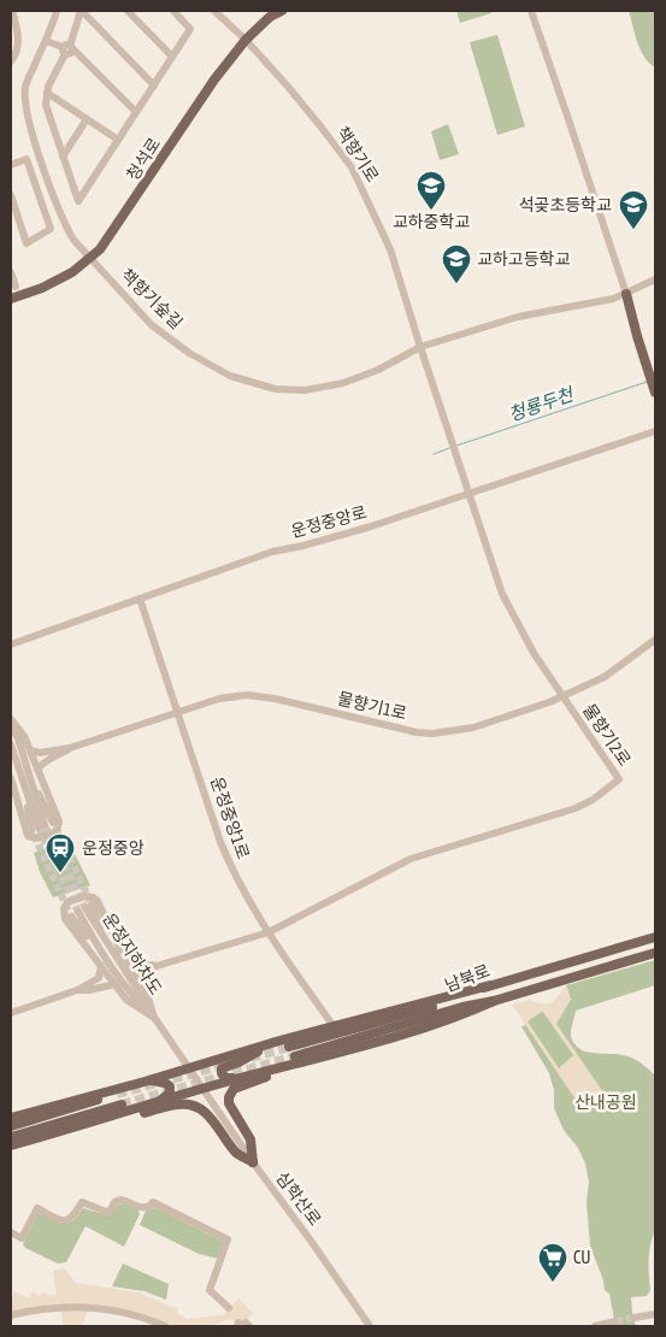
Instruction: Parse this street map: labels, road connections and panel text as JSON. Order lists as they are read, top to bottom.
{
  "streets": {
    "main road": ["청석로", "남북로"],
    "street": [
      "책향기로",
      "책향기숲길",
      "운정중앙로",
      "물향기1로",
      "물향기2로",
      "운정중앙1로",
      "운정지하차도",
      "심학산로"
    ]
  },
  "crossings": [
    ["책향기로", "청석로"],
    ["책향기로", "책향기숲길"],
    ["책향기로", "물향기2로"],
    ["청석로", "책향기숲길"],
    ["책향기숲길", "물향기2로"],
    ["운정중앙로", "물향기2로"],
    ["운정중앙로", "운정중앙1로"],
    ["물향기1로", "물향기2로"],
    ["물향기1로", "운정중앙1로"],
    ["물향기2로", "운정중앙1로"],
    ["운정지하차도", "심학산로"]
  ],
  "water": ["청룡두천"],
  "parks": ["산내공원"],
  "places": {
    "school or university": ["교하중학교", "석곶초등학교", "교하고등학교"],
    "station": ["운정중앙"],
    "supermarket": ["CU"]
  }
}
